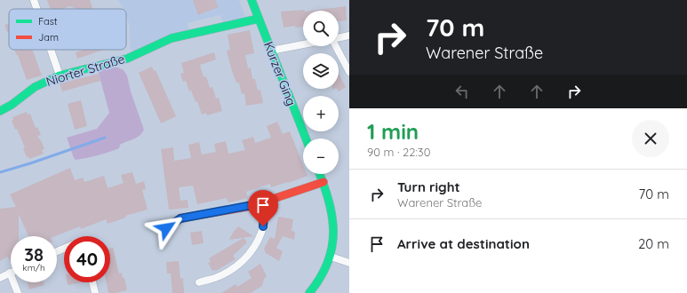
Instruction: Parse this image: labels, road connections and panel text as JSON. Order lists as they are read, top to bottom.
{
  "streets": {
    "street": ["Niorter Straße", "Kurzer Ging"]
  },
  "crossings": [
    ["Niorter Straße", "Kurzer Ging"]
  ],
  "legend": ["Fast", "Jam"],
  "page": {
    "turn": ["70 m", "Warener Straße"],
    "map_buttons": ["+", "−"],
    "heading": ["1 min", "90 m · 22:30"],
    "list": [
      {
        "name": "Turn right",
        "note": "Warener Straße",
        "value": "70 m"
      },
      {
        "name": "Arrive at destination",
        "value": "20 m"
      }
    ],
    "speed": "38 km/h",
    "limit": "40"
  }
}
